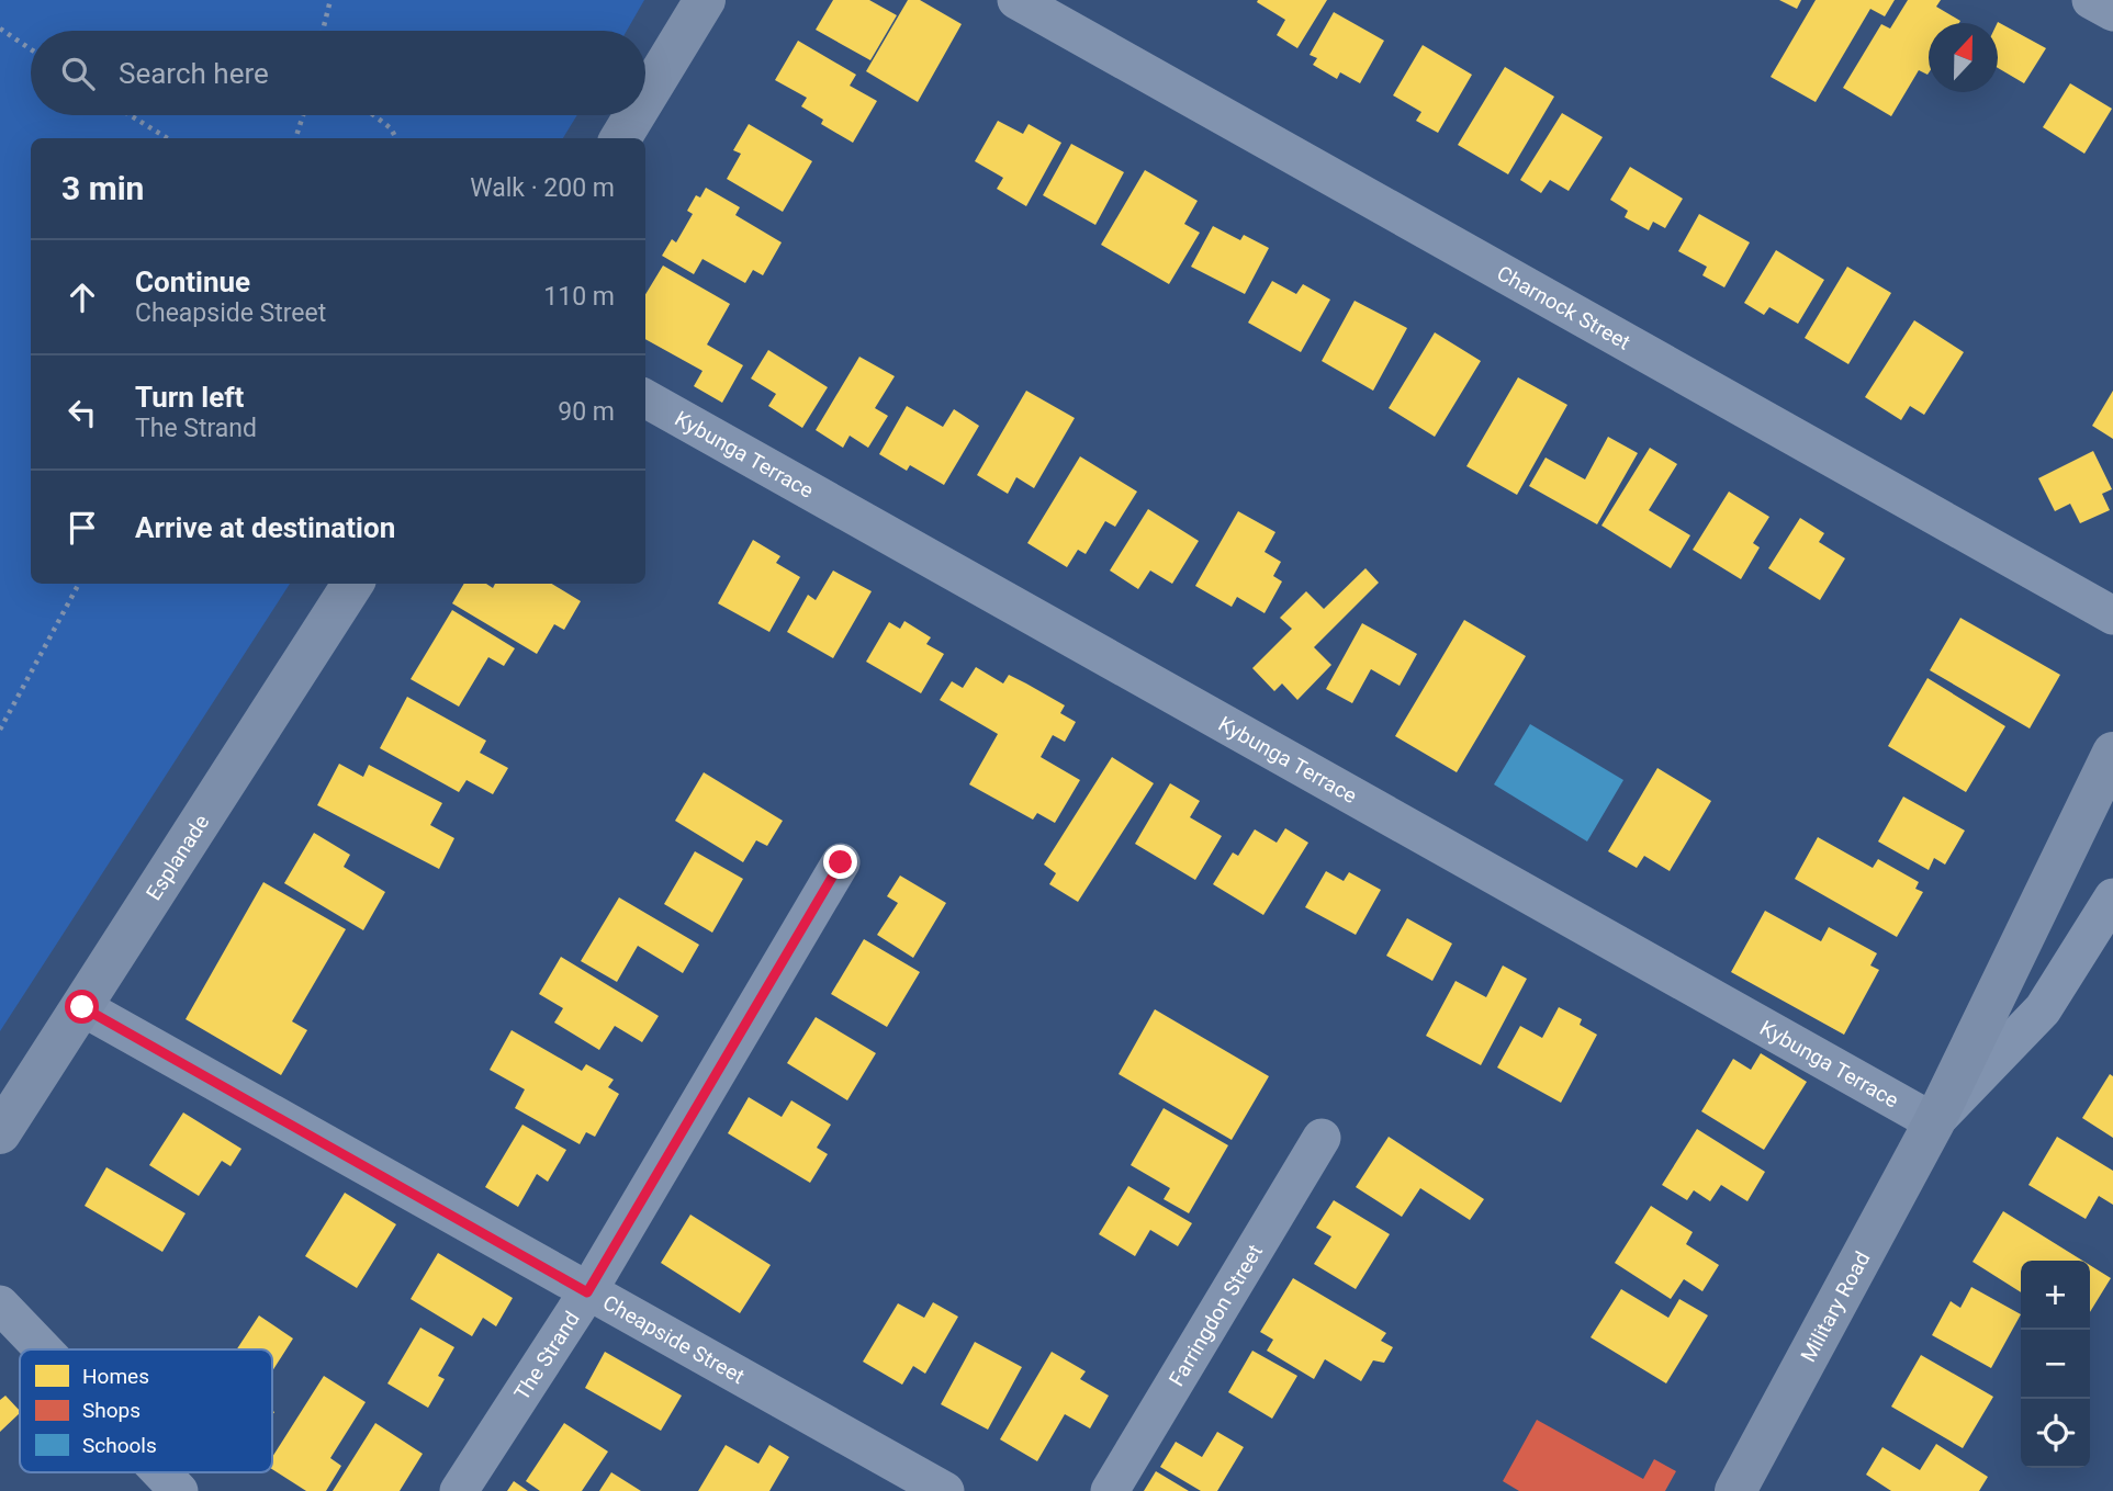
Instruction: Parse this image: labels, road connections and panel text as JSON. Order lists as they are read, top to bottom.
{
  "streets": {
    "street": [
      "Charnock Street",
      "Kybunga Terrace",
      "Esplanade",
      "Military Road",
      "Farringdon Street",
      "Cheapside Street",
      "The Strand"
    ]
  },
  "crossings": [
    ["Kybunga Terrace", "Military Road"],
    ["Esplanade", "Cheapside Street"],
    ["Cheapside Street", "The Strand"]
  ],
  "legend": ["Homes", "Shops", "Schools"],
  "north": "top",
  "page": {
    "search": "Search here",
    "heading": ["3 min", "Walk · 200 m"],
    "list": [
      ["Continue", "Cheapside Street", "110 m"],
      ["Turn left", "The Strand", "90 m"],
      "Arrive at destination"
    ],
    "map_buttons": ["+", "−"]
  }
}
